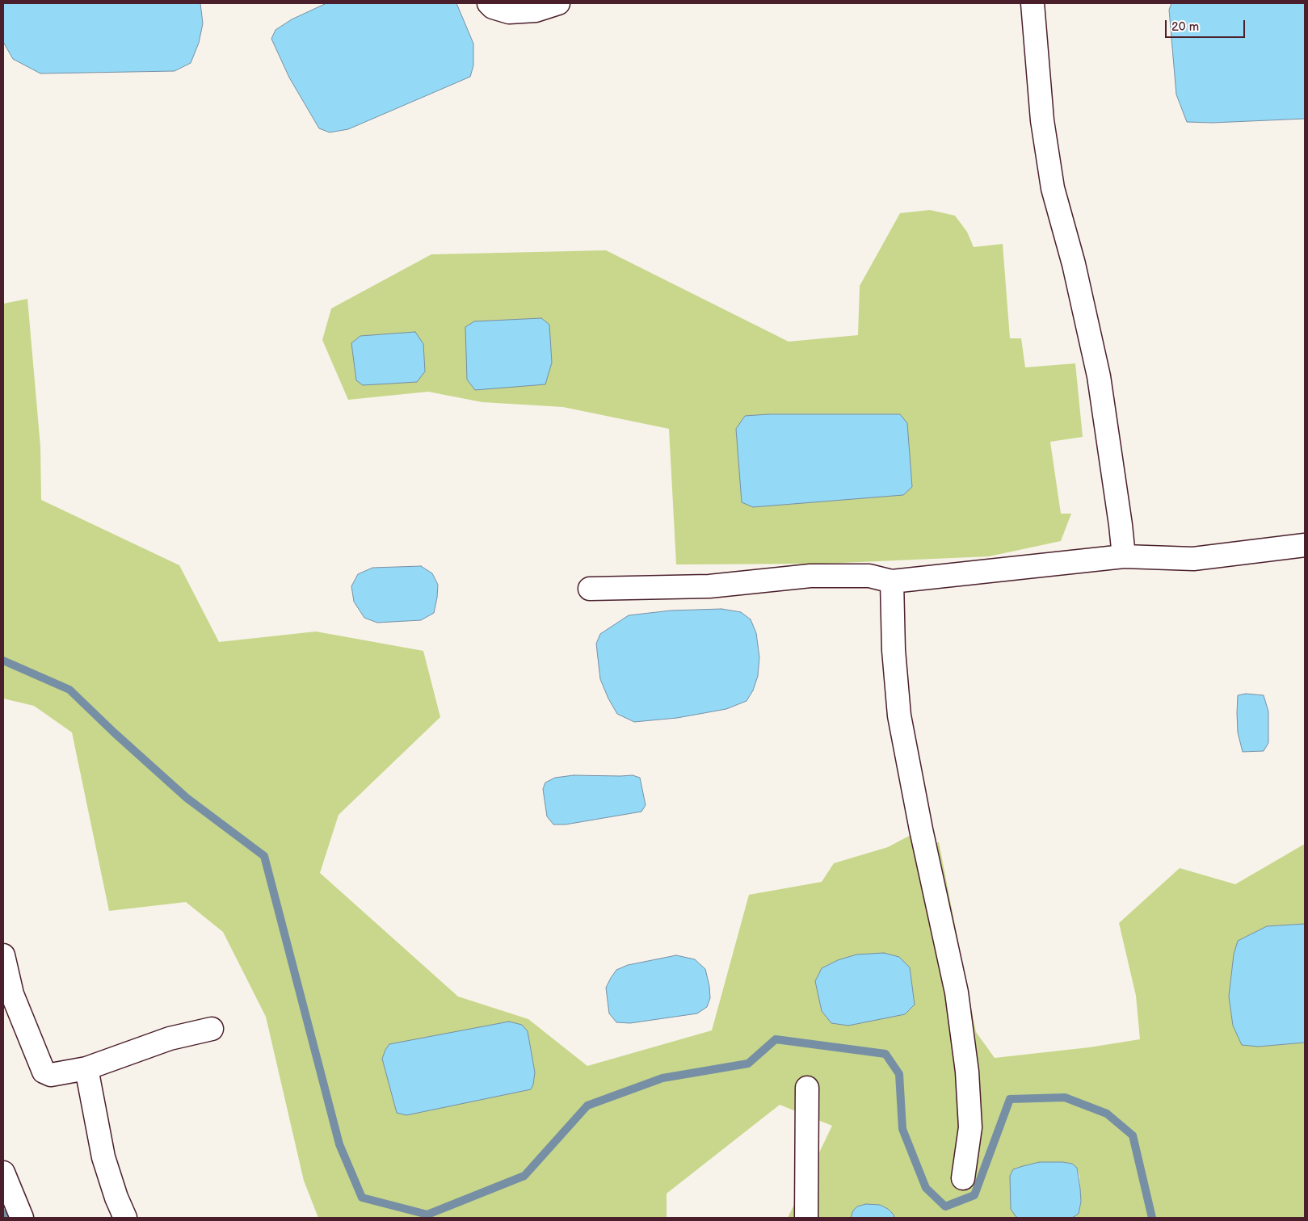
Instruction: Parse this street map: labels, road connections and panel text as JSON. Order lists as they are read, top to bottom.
{
  "scale_bar": "20 m"
}
